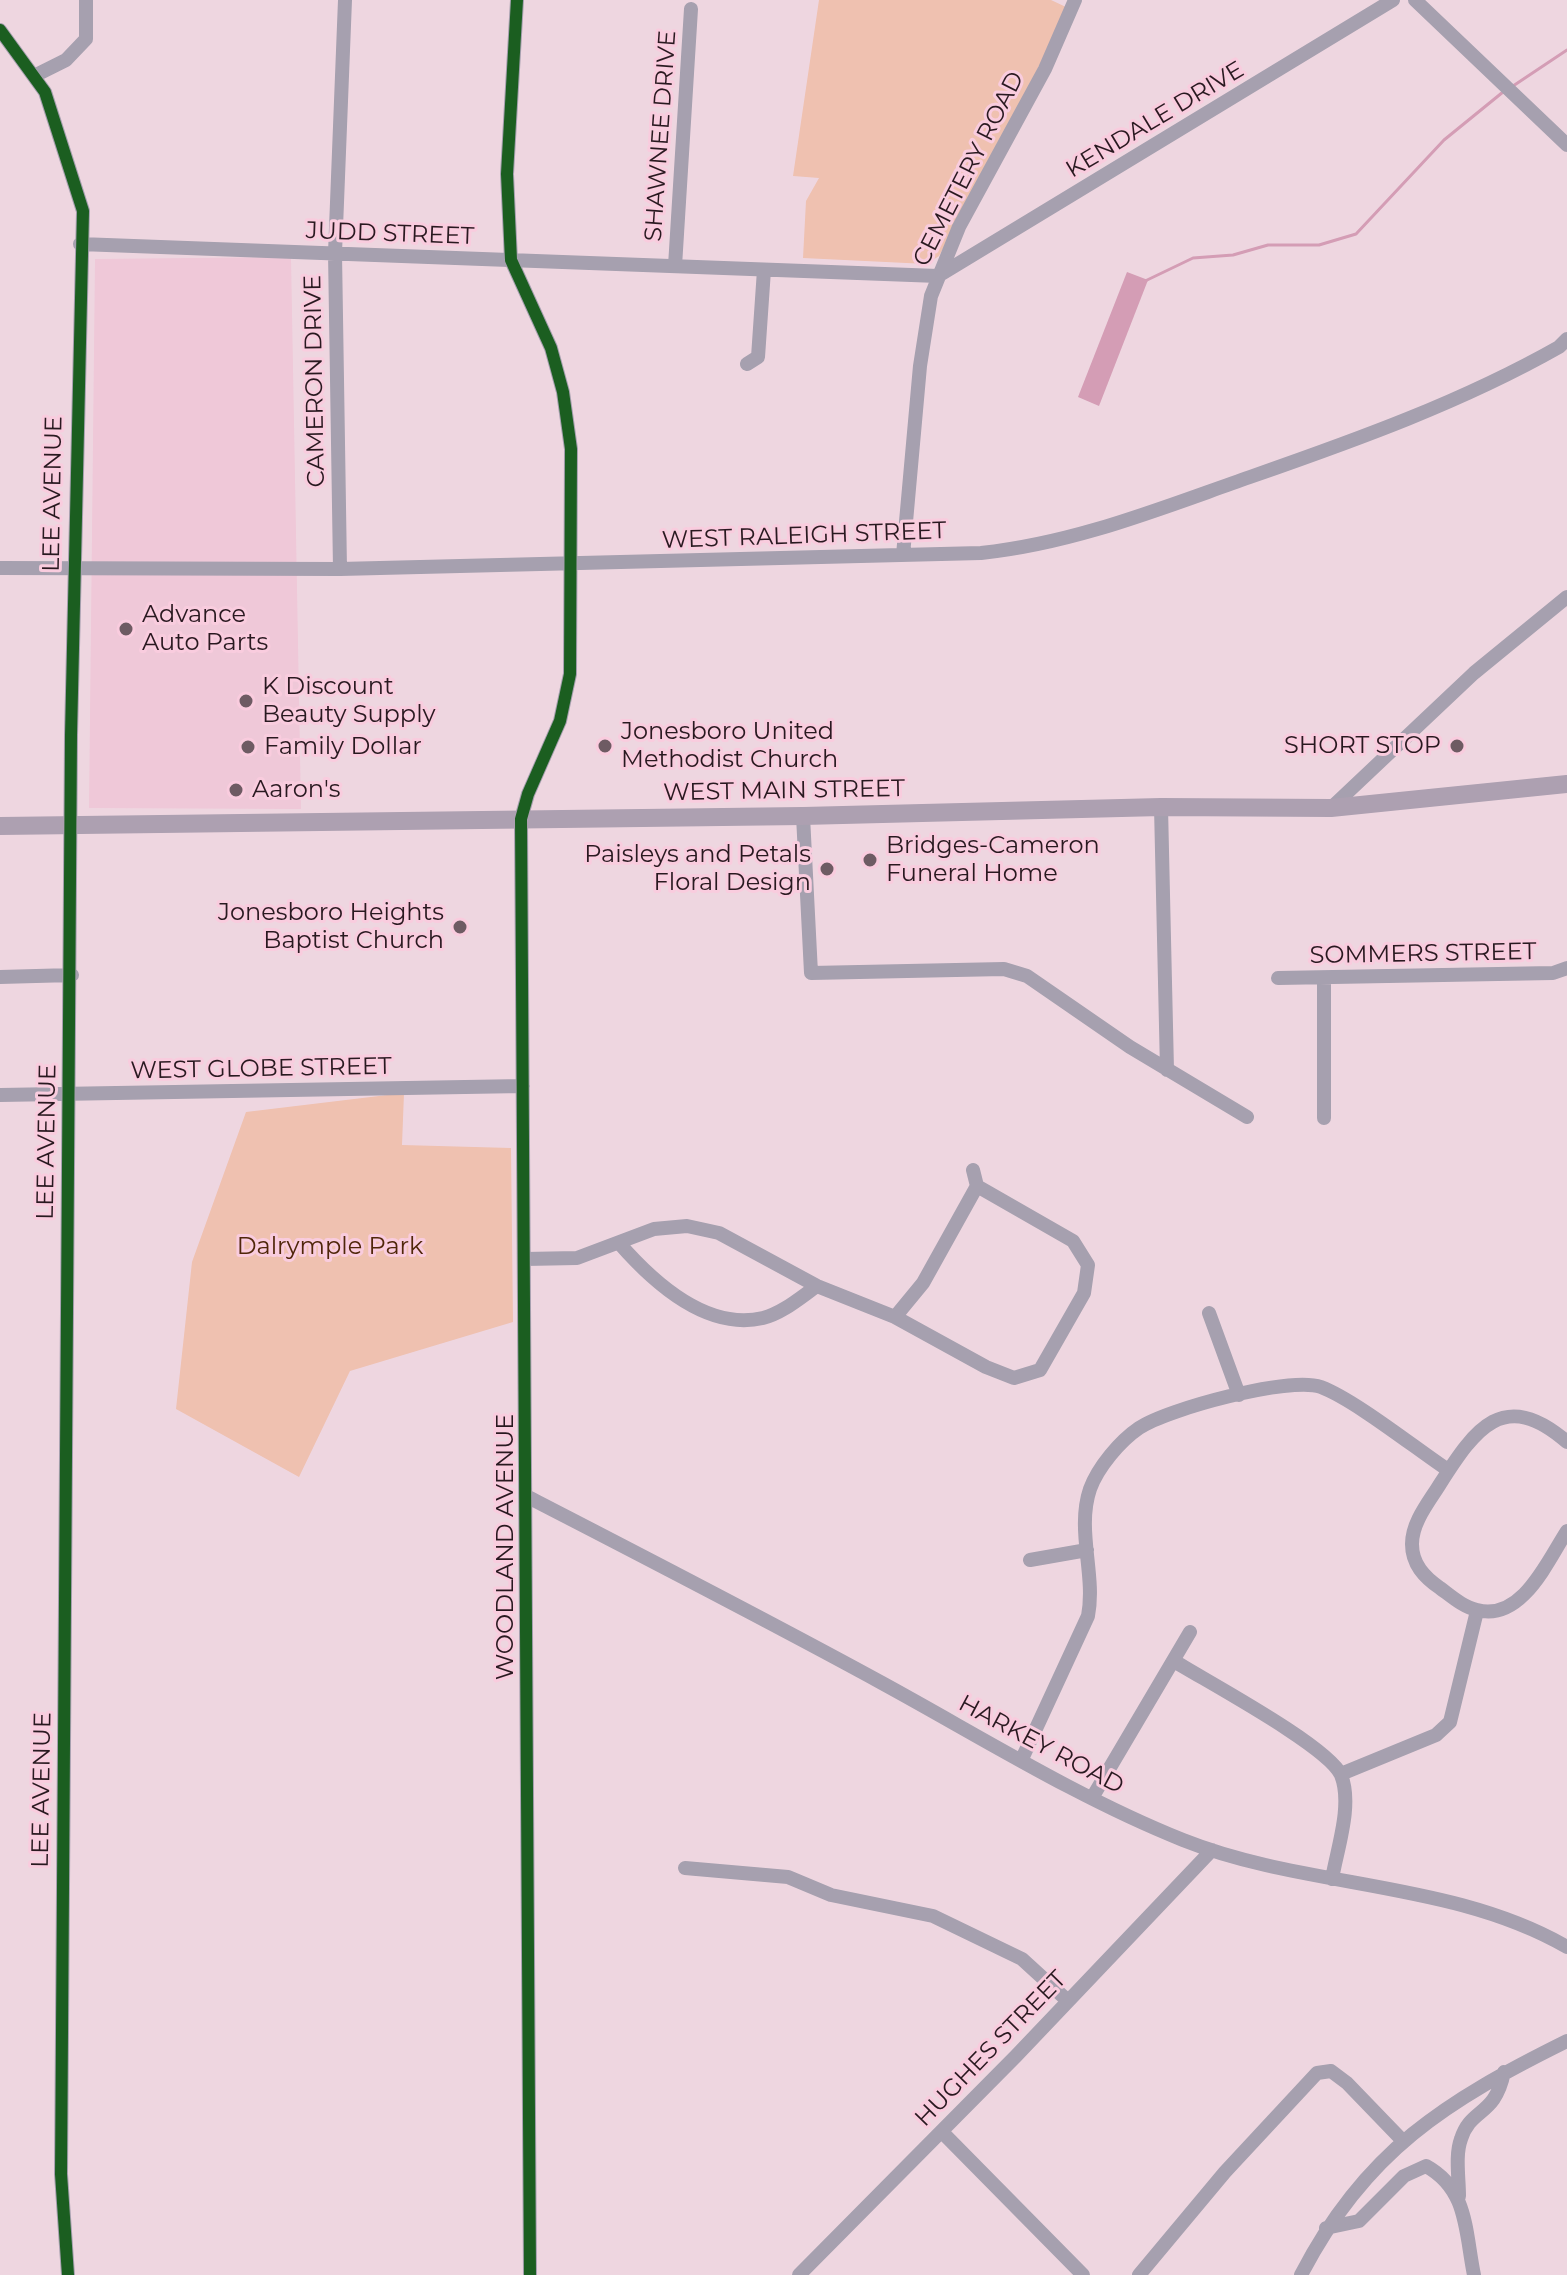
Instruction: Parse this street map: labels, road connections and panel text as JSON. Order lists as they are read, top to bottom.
{
  "streets": {
    "main road": ["WEST MAIN STREET"],
    "street": [
      "KENDALE DRIVE",
      "SHAWNEE DRIVE",
      "CEMETERY ROAD",
      "JUDD STREET",
      "CAMERON DRIVE",
      "LEE AVENUE",
      "WEST RALEIGH STREET",
      "SOMMERS STREET",
      "WEST GLOBE STREET",
      "WOODLAND AVENUE",
      "HARKEY ROAD",
      "HUGHES STREET"
    ]
  },
  "crossings": [
    ["KENDALE DRIVE", "CEMETERY ROAD"],
    ["KENDALE DRIVE", "JUDD STREET"],
    ["SHAWNEE DRIVE", "JUDD STREET"],
    ["CEMETERY ROAD", "JUDD STREET"],
    ["CEMETERY ROAD", "WEST RALEIGH STREET"],
    ["JUDD STREET", "CAMERON DRIVE"],
    ["JUDD STREET", "LEE AVENUE"],
    ["JUDD STREET", "WOODLAND AVENUE"],
    ["CAMERON DRIVE", "WEST RALEIGH STREET"],
    ["LEE AVENUE", "WEST RALEIGH STREET"],
    ["LEE AVENUE", "WEST MAIN STREET"],
    ["LEE AVENUE", "WEST GLOBE STREET"],
    ["WEST RALEIGH STREET", "WOODLAND AVENUE"],
    ["WEST MAIN STREET", "WOODLAND AVENUE"],
    ["WEST GLOBE STREET", "WOODLAND AVENUE"],
    ["WOODLAND AVENUE", "HARKEY ROAD"],
    ["HARKEY ROAD", "HUGHES STREET"]
  ],
  "parks": ["Dalrymple Park"],
  "places": [
    "Advance Auto Parts",
    "K Discount Beauty Supply",
    "Jonesboro United Methodist Church",
    "SHORT STOP",
    "Family Dollar",
    "Aaron's",
    "Bridges-Cameron Funeral Home",
    "Paisleys and Petals Floral Design",
    "Jonesboro Heights Baptist Church"
  ]
}
